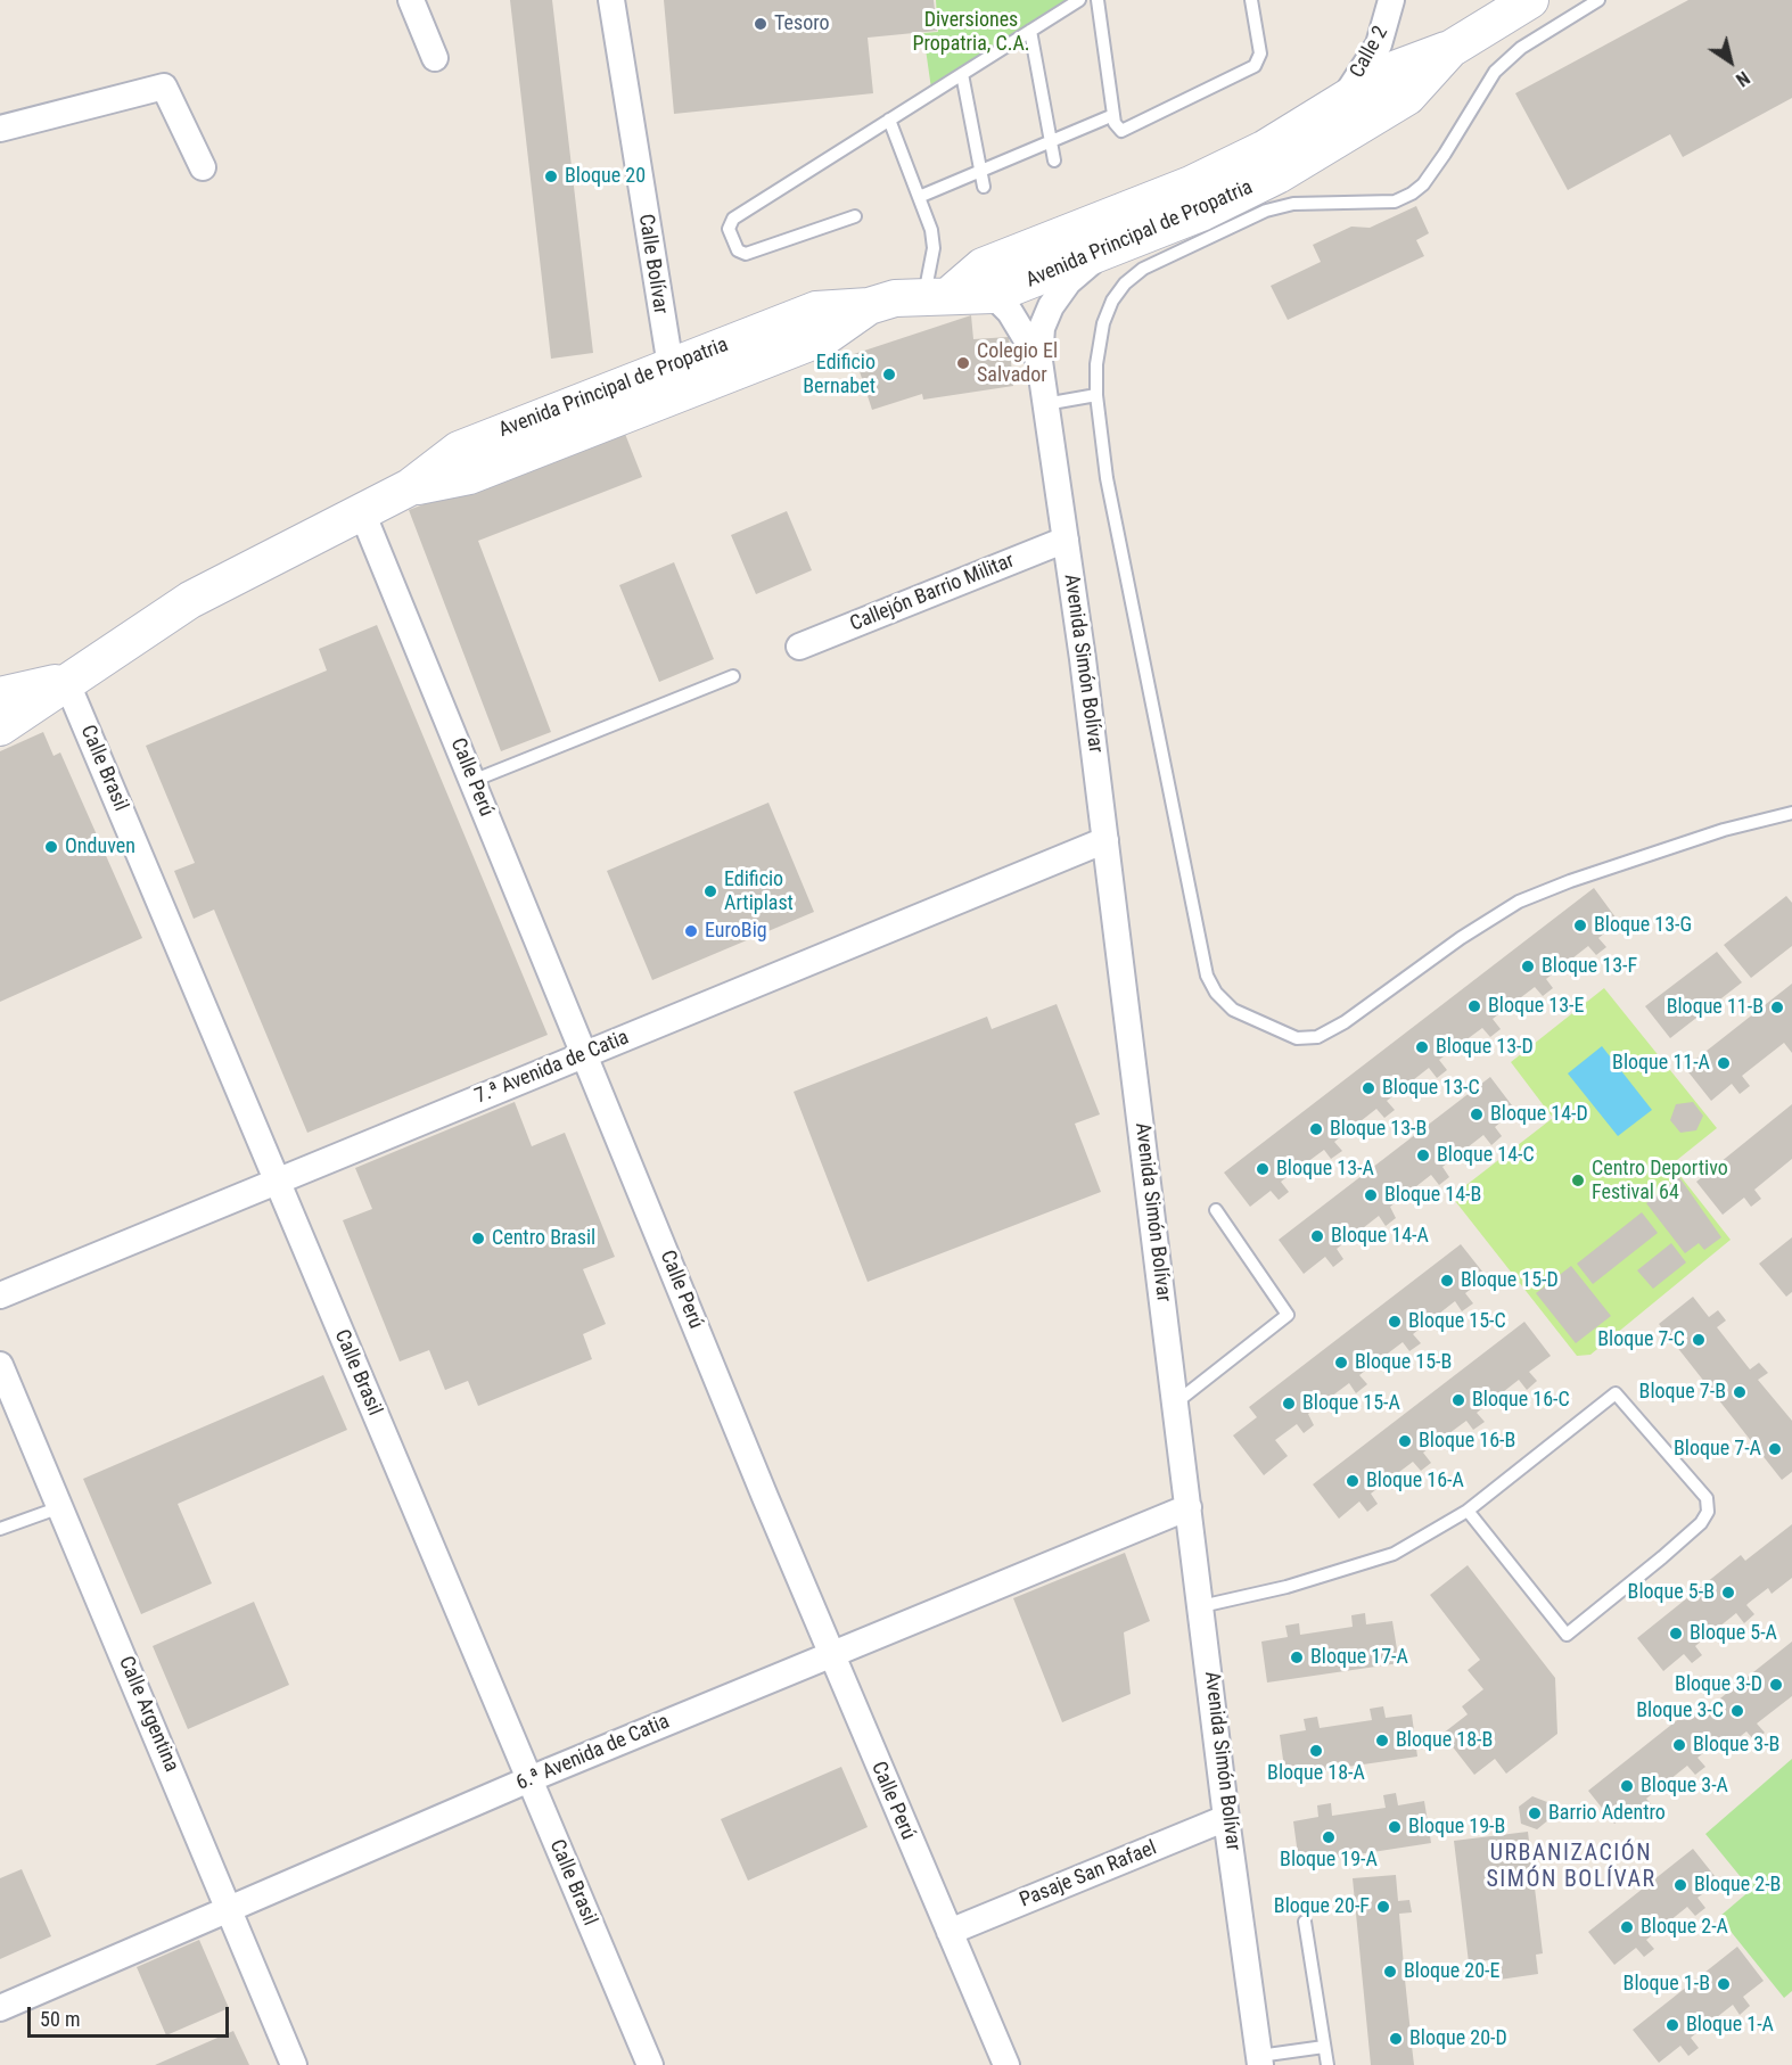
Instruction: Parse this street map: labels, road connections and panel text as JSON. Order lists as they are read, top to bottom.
{
  "streets": {
    "main road": ["Avenida Principal de Propatria"],
    "street": [
      "Calle 2",
      "Calle Bolívar",
      "Callejón Barrio Militar",
      "Avenida Simón Bolívar",
      "Calle Brasil",
      "Calle Perú",
      "7.ª Avenida de Catia",
      "Calle Argentina",
      "6.ª Avenida de Catia",
      "Pasaje San Rafael"
    ]
  },
  "crossings": [
    ["Calle 2", "Avenida Principal de Propatria"],
    ["Avenida Principal de Propatria", "Calle Bolívar"],
    ["Avenida Principal de Propatria", "Avenida Simón Bolívar"],
    ["Avenida Principal de Propatria", "Calle Brasil"],
    ["Avenida Principal de Propatria", "Calle Perú"],
    ["Callejón Barrio Militar", "Avenida Simón Bolívar"],
    ["Avenida Simón Bolívar", "7.ª Avenida de Catia"],
    ["Avenida Simón Bolívar", "6.ª Avenida de Catia"],
    ["Avenida Simón Bolívar", "Pasaje San Rafael"],
    ["Calle Brasil", "7.ª Avenida de Catia"],
    ["Calle Brasil", "6.ª Avenida de Catia"],
    ["Calle Perú", "7.ª Avenida de Catia"],
    ["Calle Perú", "6.ª Avenida de Catia"],
    ["Calle Perú", "Pasaje San Rafael"],
    ["Calle Argentina", "6.ª Avenida de Catia"]
  ],
  "districts": ["URBANIZACIÓN SIMÓN BOLÍVAR"],
  "parks": ["Diversiones Propatria, C.A."],
  "places": [
    "Tesoro",
    "Bloque 20",
    "Colegio El Salvador",
    "Edificio Bernabet",
    "Onduven",
    "Edificio Artiplast",
    "Bloque 13-G",
    "EuroBig",
    "Bloque 13-F",
    "Bloque 13-E",
    "Bloque 11-B",
    "Bloque 13-D",
    "Bloque 11-A",
    "Bloque 13-C",
    "Bloque 14-D",
    "Bloque 13-B",
    "Bloque 14-C",
    "Bloque 13-A",
    "Centro Deportivo Festival 64",
    "Bloque 14-B",
    "Bloque 14-A",
    "Centro Brasil",
    "Bloque 15-D",
    "Bloque 15-C",
    "Bloque 7-C",
    "Bloque 15-B",
    "Bloque 7-B",
    "Bloque 16-C",
    "Bloque 15-A",
    "Bloque 16-B",
    "Bloque 7-A",
    "Bloque 16-A",
    "Bloque 5-B",
    "Bloque 5-A",
    "Bloque 17-A",
    "Bloque 3-D",
    "Bloque 3-C",
    "Bloque 18-B",
    "Bloque 3-B",
    "Bloque 18-A",
    "Bloque 3-A",
    "Barrio Adentro",
    "Bloque 19-B",
    "Bloque 19-A",
    "Bloque 2-B",
    "Bloque 20-F",
    "Bloque 2-A",
    "Bloque 20-E",
    "Bloque 1-B",
    "Bloque 1-A",
    "Bloque 20-D"
  ],
  "scale_bar": "50 m",
  "north": "bottom right"
}
